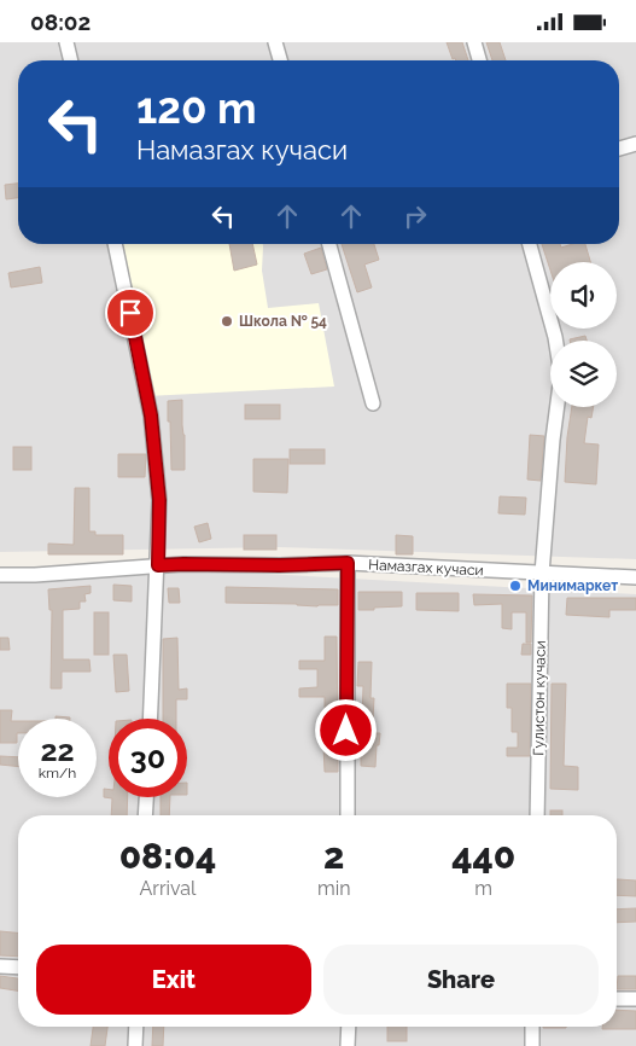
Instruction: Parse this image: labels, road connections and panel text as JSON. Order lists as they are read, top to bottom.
{
  "streets": {
    "street": ["Намазгах кучаси", "Гулистон кучаси"]
  },
  "crossings": [
    ["Намазгах кучаси", "Гулистон кучаси"]
  ],
  "places": ["Школа № 54", "Минимаркет"],
  "page": {
    "status": "08:02",
    "turn": ["120 m", "Намазгах кучаси"],
    "speed": "22 km/h",
    "limit": "30",
    "eta": [
      "08:04",
      "Arrival",
      "2",
      "min",
      "440",
      "m"
    ],
    "buttons": ["Exit", "Share"]
  }
}
